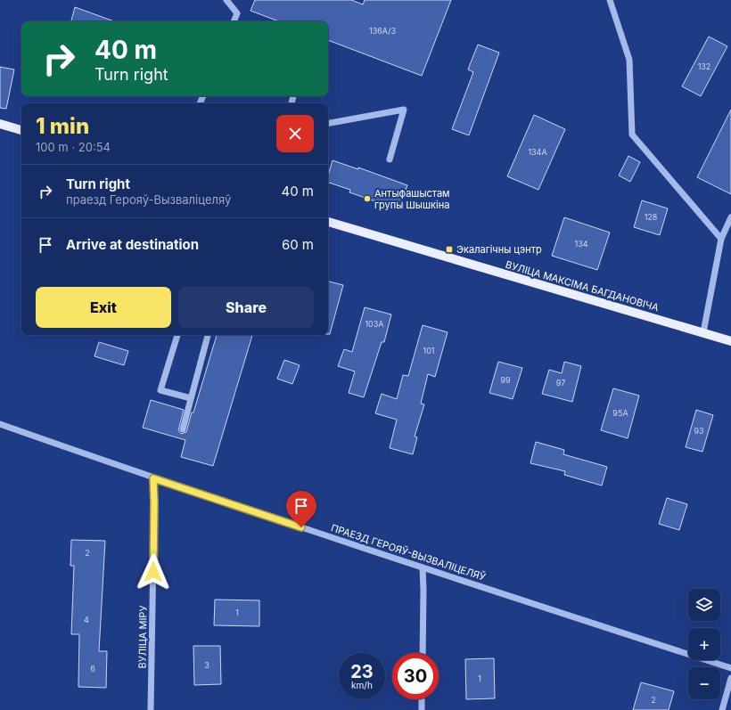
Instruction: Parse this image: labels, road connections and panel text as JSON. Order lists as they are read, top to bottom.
{
  "streets": {
    "main road": ["ВУЛІЦА МАКСІМА БАГДАНОВІЧА"],
    "street": ["ПРАЕЗД ГЕРОЯЎ-ВЫЗВАЛІЦЕЛЯЎ", "ВУЛІЦА МІРУ"]
  },
  "crossings": [
    ["ПРАЕЗД ГЕРОЯЎ-ВЫЗВАЛІЦЕЛЯЎ", "ВУЛІЦА МІРУ"]
  ],
  "places": {
    "other": ["Антыфашыстам групы Шышкіна"],
    "transit": ["Экалагічны цэнтр"]
  },
  "house_numbers": [
    "136А/3",
    "132",
    "134А",
    "128",
    "134",
    "103А",
    "101",
    "99",
    "97",
    "95А",
    "93",
    "2",
    "1",
    "4",
    "3",
    "6",
    "1",
    "2"
  ],
  "page": {
    "turn": ["40 m", "Turn right"],
    "heading": ["1 min", "100 m · 20:54"],
    "list": [
      {
        "name": "Turn right",
        "note": "праезд Герояў-Вызваліцеляў",
        "value": "40 m"
      },
      {
        "name": "Arrive at destination",
        "value": "60 m"
      }
    ],
    "buttons": ["Exit", "Share"],
    "map_buttons": ["+", "−"],
    "speed": "23 km/h",
    "limit": "30"
  }
}
